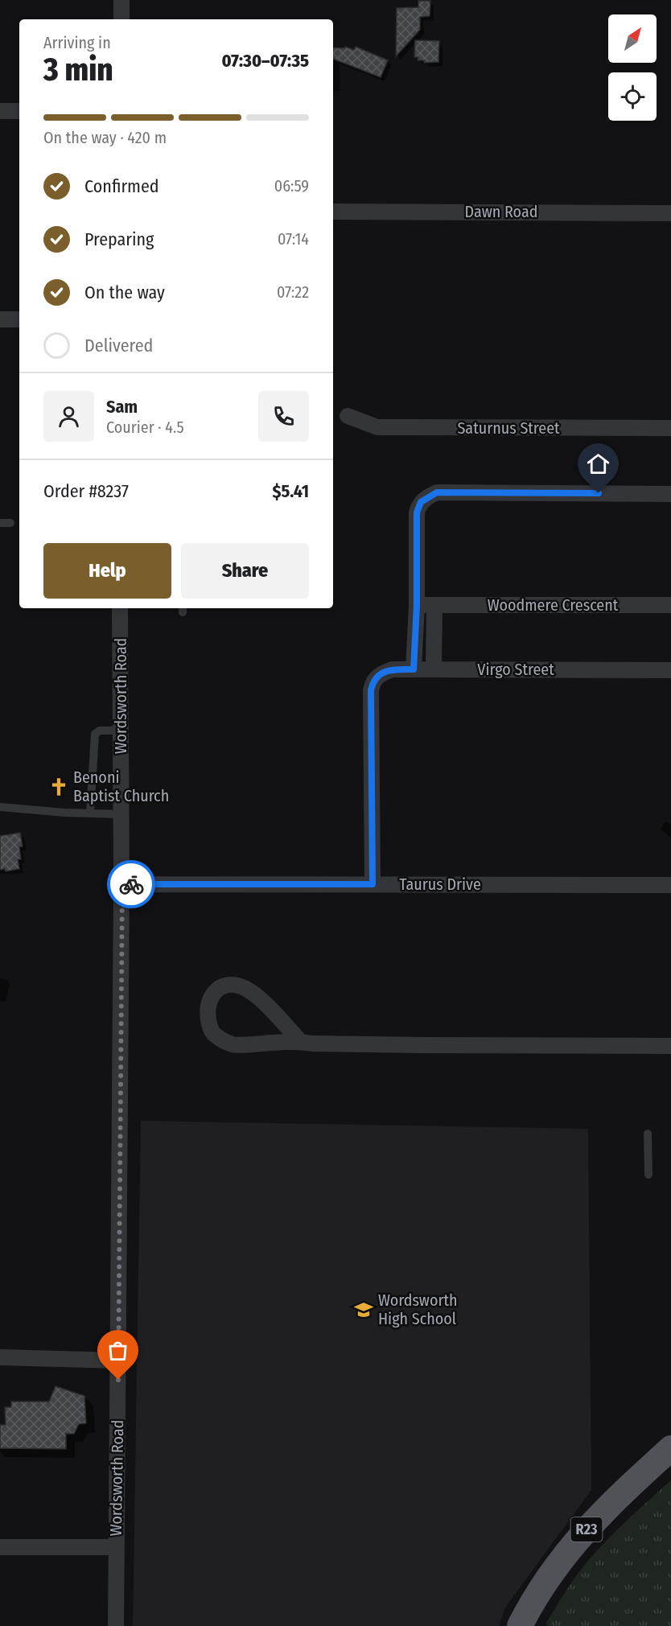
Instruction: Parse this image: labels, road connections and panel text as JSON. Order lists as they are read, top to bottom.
{
  "streets": {
    "main road": ["R23"],
    "street": [
      "Dawn Road",
      "Saturnus Street",
      "Woodmere Crescent",
      "Virgo Street",
      "Wordsworth Road",
      "Taurus Drive"
    ]
  },
  "crossings": [
    ["Virgo Street", "Taurus Drive"],
    ["Wordsworth Road", "Taurus Drive"]
  ],
  "places": {
    "church": ["Benoni Baptist Church"],
    "school or university": ["Wordsworth High School"]
  },
  "north": "top right",
  "page": {
    "heading": ["3 min", "Arriving in", "07:30–07:35"],
    "panel": [
      "Sam",
      "Courier · 4.5",
      "Order #8237",
      "$5.41"
    ],
    "bar": "On the way · 420 m",
    "list": [
      ["Confirmed", "06:59"],
      ["Preparing", "07:14"],
      ["On the way", "07:22"],
      "Delivered"
    ],
    "buttons": ["Help", "Share"]
  }
}
